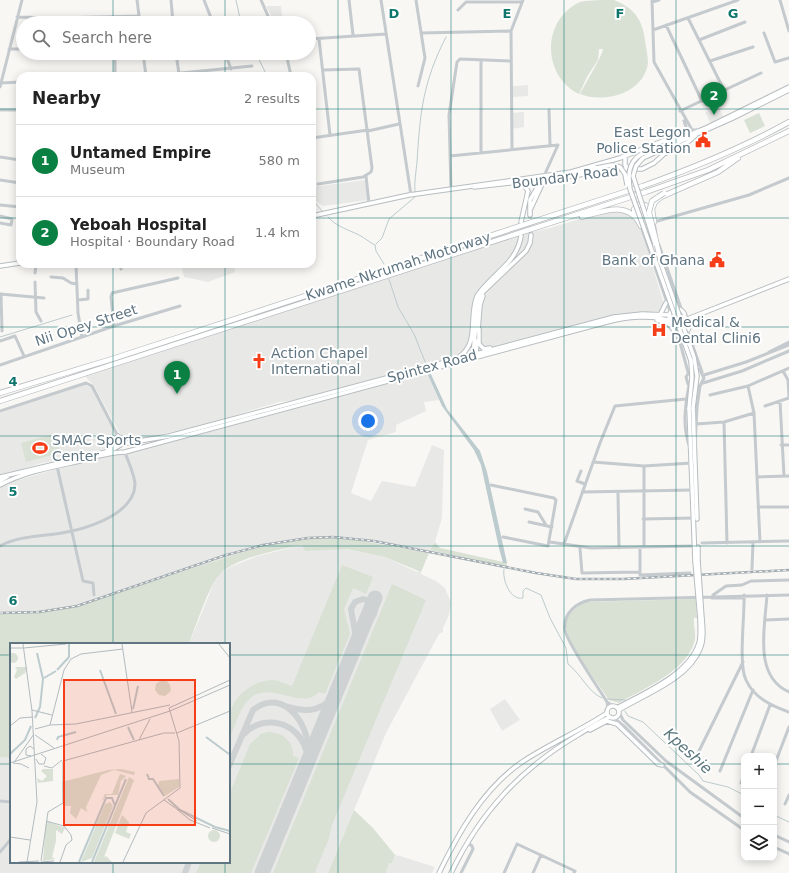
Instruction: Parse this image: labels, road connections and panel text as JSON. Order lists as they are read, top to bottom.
{
  "streets": {
    "highway": ["Kwame Nkrumah Motorway"],
    "main road": ["Boundary Road", "Spintex Road"],
    "street": ["Nii Opey Street"]
  },
  "water": ["Kpeshie"],
  "places": {
    "public building": ["East Legon Police Station", "Bank of Ghana"],
    "hospital": ["Medical & Dental Clini6"],
    "church": ["Action Chapel International"],
    "sports": ["SMAC Sports Center"]
  },
  "page": {
    "search": "Search here",
    "heading": ["Nearby", "2 results"],
    "pins": ["2", "1"],
    "list": [
      {
        "mark": "1",
        "name": "Untamed Empire",
        "note": "Museum",
        "value": "580 m"
      },
      {
        "mark": "2",
        "name": "Yeboah Hospital",
        "note": "Hospital · Boundary Road",
        "value": "1.4 km"
      }
    ],
    "map_buttons": ["+", "−"]
  },
  "grid": {
    "columns": [
      "D",
      "E",
      "F",
      "G"
    ],
    "rows": ["4", "5", "6"]
  }
}
